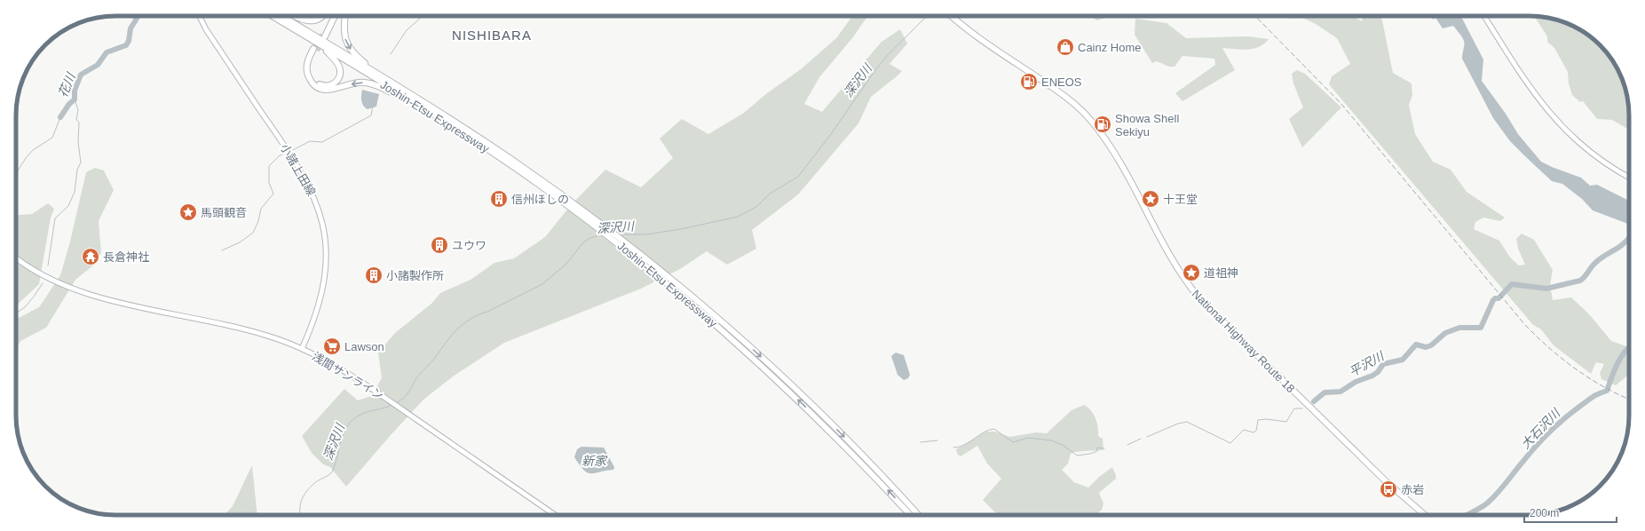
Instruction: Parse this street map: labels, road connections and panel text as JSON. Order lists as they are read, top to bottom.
{
  "streets": {
    "highway": ["Joshin-Etsu Expressway", "National Highway Route 18"],
    "main road": ["小諸上田線", "浅間サンライン"]
  },
  "crossings": [
    ["小諸上田線", "浅間サンライン"]
  ],
  "districts": ["NISHIBARA"],
  "water": [
    "深沢川",
    "花川",
    "平沢川",
    "大石沢川",
    "新家"
  ],
  "places": {
    "shop": ["Cainz Home"],
    "fuel station": ["ENEOS", "Showa Shell Sekiyu"],
    "building": ["信州ほしの", "ユウワ", "小諸製作所"],
    "place": ["十王堂", "馬頭観音", "道祖神"],
    "temple": ["長倉神社"],
    "supermarket": ["Lawson"],
    "bus stop": ["赤岩"]
  },
  "scale_bar": "200 m"
}
